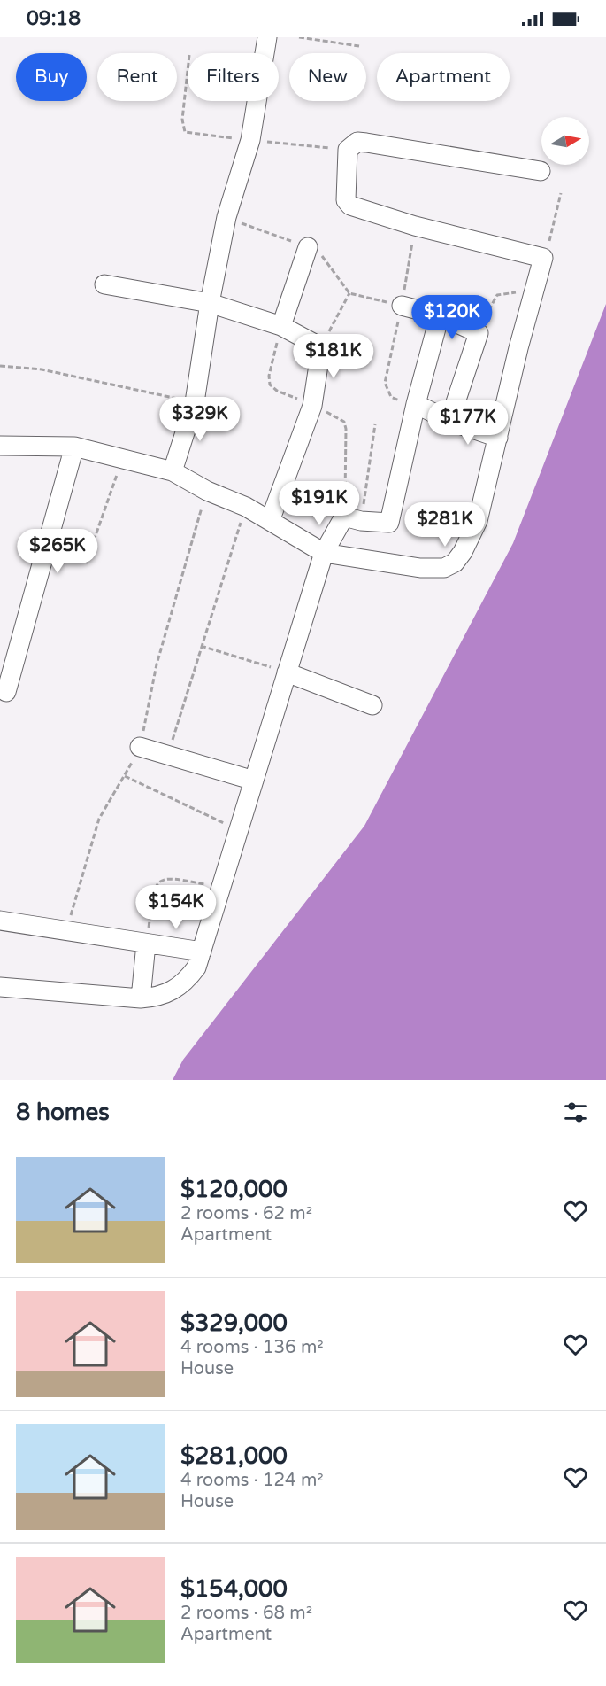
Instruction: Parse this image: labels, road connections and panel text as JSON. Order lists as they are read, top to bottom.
{
  "north": "right",
  "page": {
    "status": "09:18",
    "chip": [
      "Buy",
      "Rent",
      "Filters",
      "New",
      "Apartment"
    ],
    "price": [
      "$120K",
      "$181K",
      "$329K",
      "$177K",
      "$191K",
      "$281K",
      "$265K",
      "$154K"
    ],
    "heading": "8 homes",
    "list": [
      {
        "name": "$120,000",
        "note": "2 rooms · 62 m² · Apartment"
      },
      {
        "name": "$329,000",
        "note": "4 rooms · 136 m² · House"
      },
      {
        "name": "$281,000",
        "note": "4 rooms · 124 m² · House"
      },
      {
        "name": "$154,000",
        "note": "2 rooms · 68 m² · Apartment"
      }
    ]
  }
}
